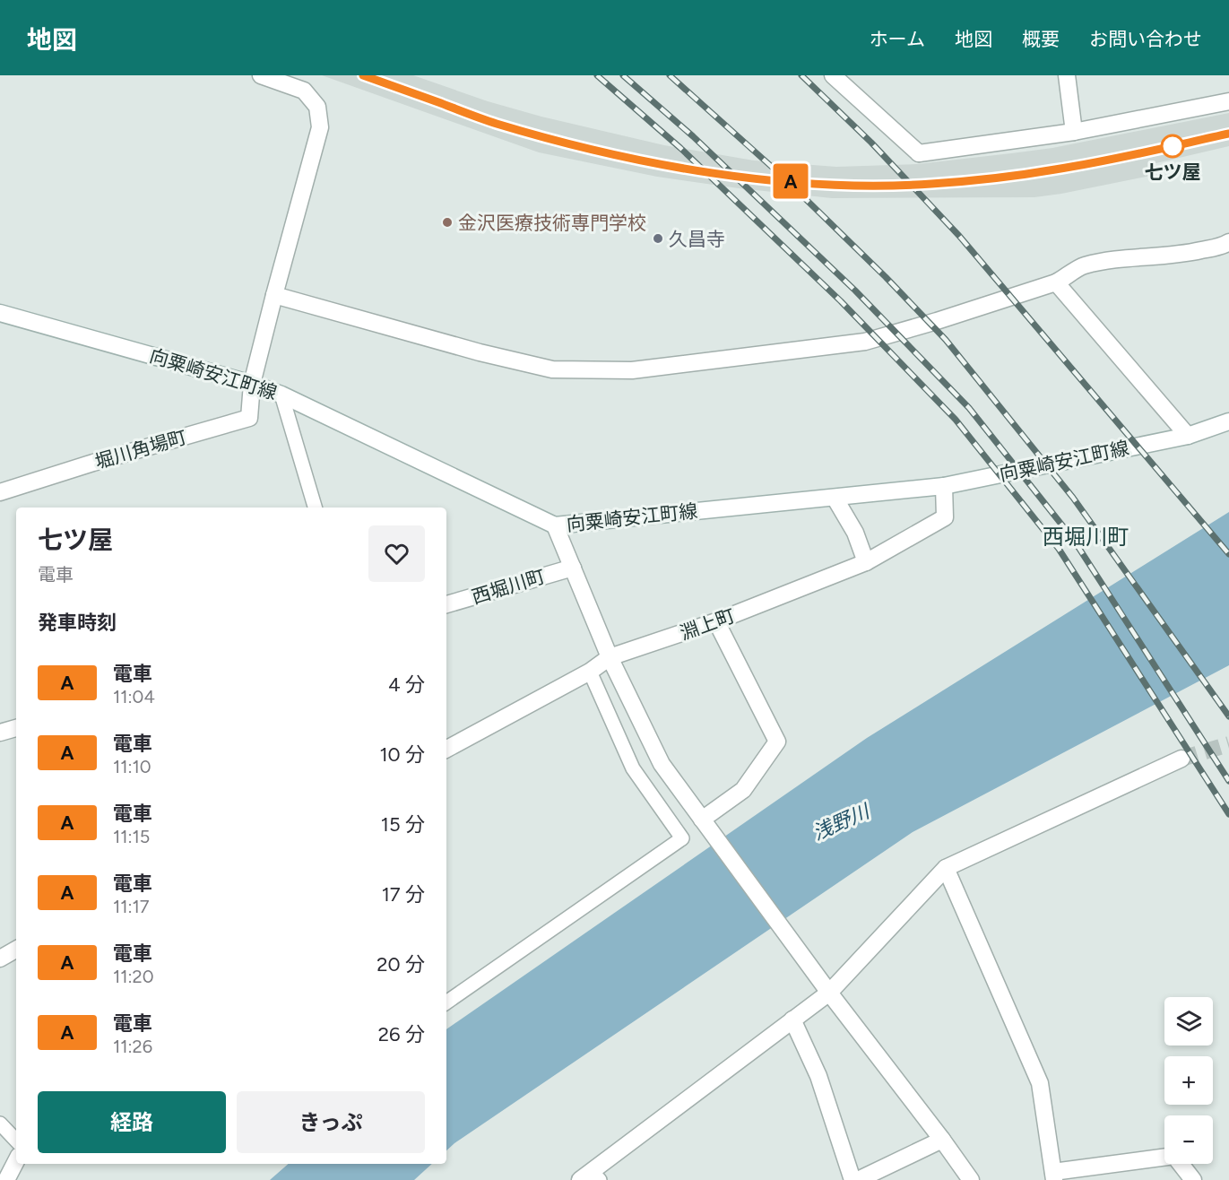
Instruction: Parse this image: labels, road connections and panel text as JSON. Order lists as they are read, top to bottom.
{
  "streets": {
    "street": [
      "向粟崎安江町線",
      "堀川角場町",
      "西堀川町",
      "淵上町"
    ]
  },
  "crossings": [
    ["向粟崎安江町線", "堀川角場町"],
    ["向粟崎安江町線", "淵上町"]
  ],
  "districts": ["西堀川町"],
  "water": ["浅野川"],
  "places": ["七ツ屋", "金沢医療技術専門学校", "久昌寺"],
  "page": {
    "header": "地図",
    "nav": [
      "ホーム",
      "地図",
      "概要",
      "お問い合わせ"
    ],
    "on_map": "A",
    "heading": [
      ["七ツ屋", "電車"],
      "発車時刻"
    ],
    "list": [
      {
        "mark": "A",
        "name": "電車",
        "note": "11:04",
        "value": "4 分"
      },
      {
        "mark": "A",
        "name": "電車",
        "note": "11:10",
        "value": "10 分"
      },
      {
        "mark": "A",
        "name": "電車",
        "note": "11:15",
        "value": "15 分"
      },
      {
        "mark": "A",
        "name": "電車",
        "note": "11:17",
        "value": "17 分"
      },
      {
        "mark": "A",
        "name": "電車",
        "note": "11:20",
        "value": "20 分"
      },
      {
        "mark": "A",
        "name": "電車",
        "note": "11:26",
        "value": "26 分"
      }
    ],
    "map_buttons": ["+", "−"],
    "buttons": ["経路", "きっぷ"]
  }
}
